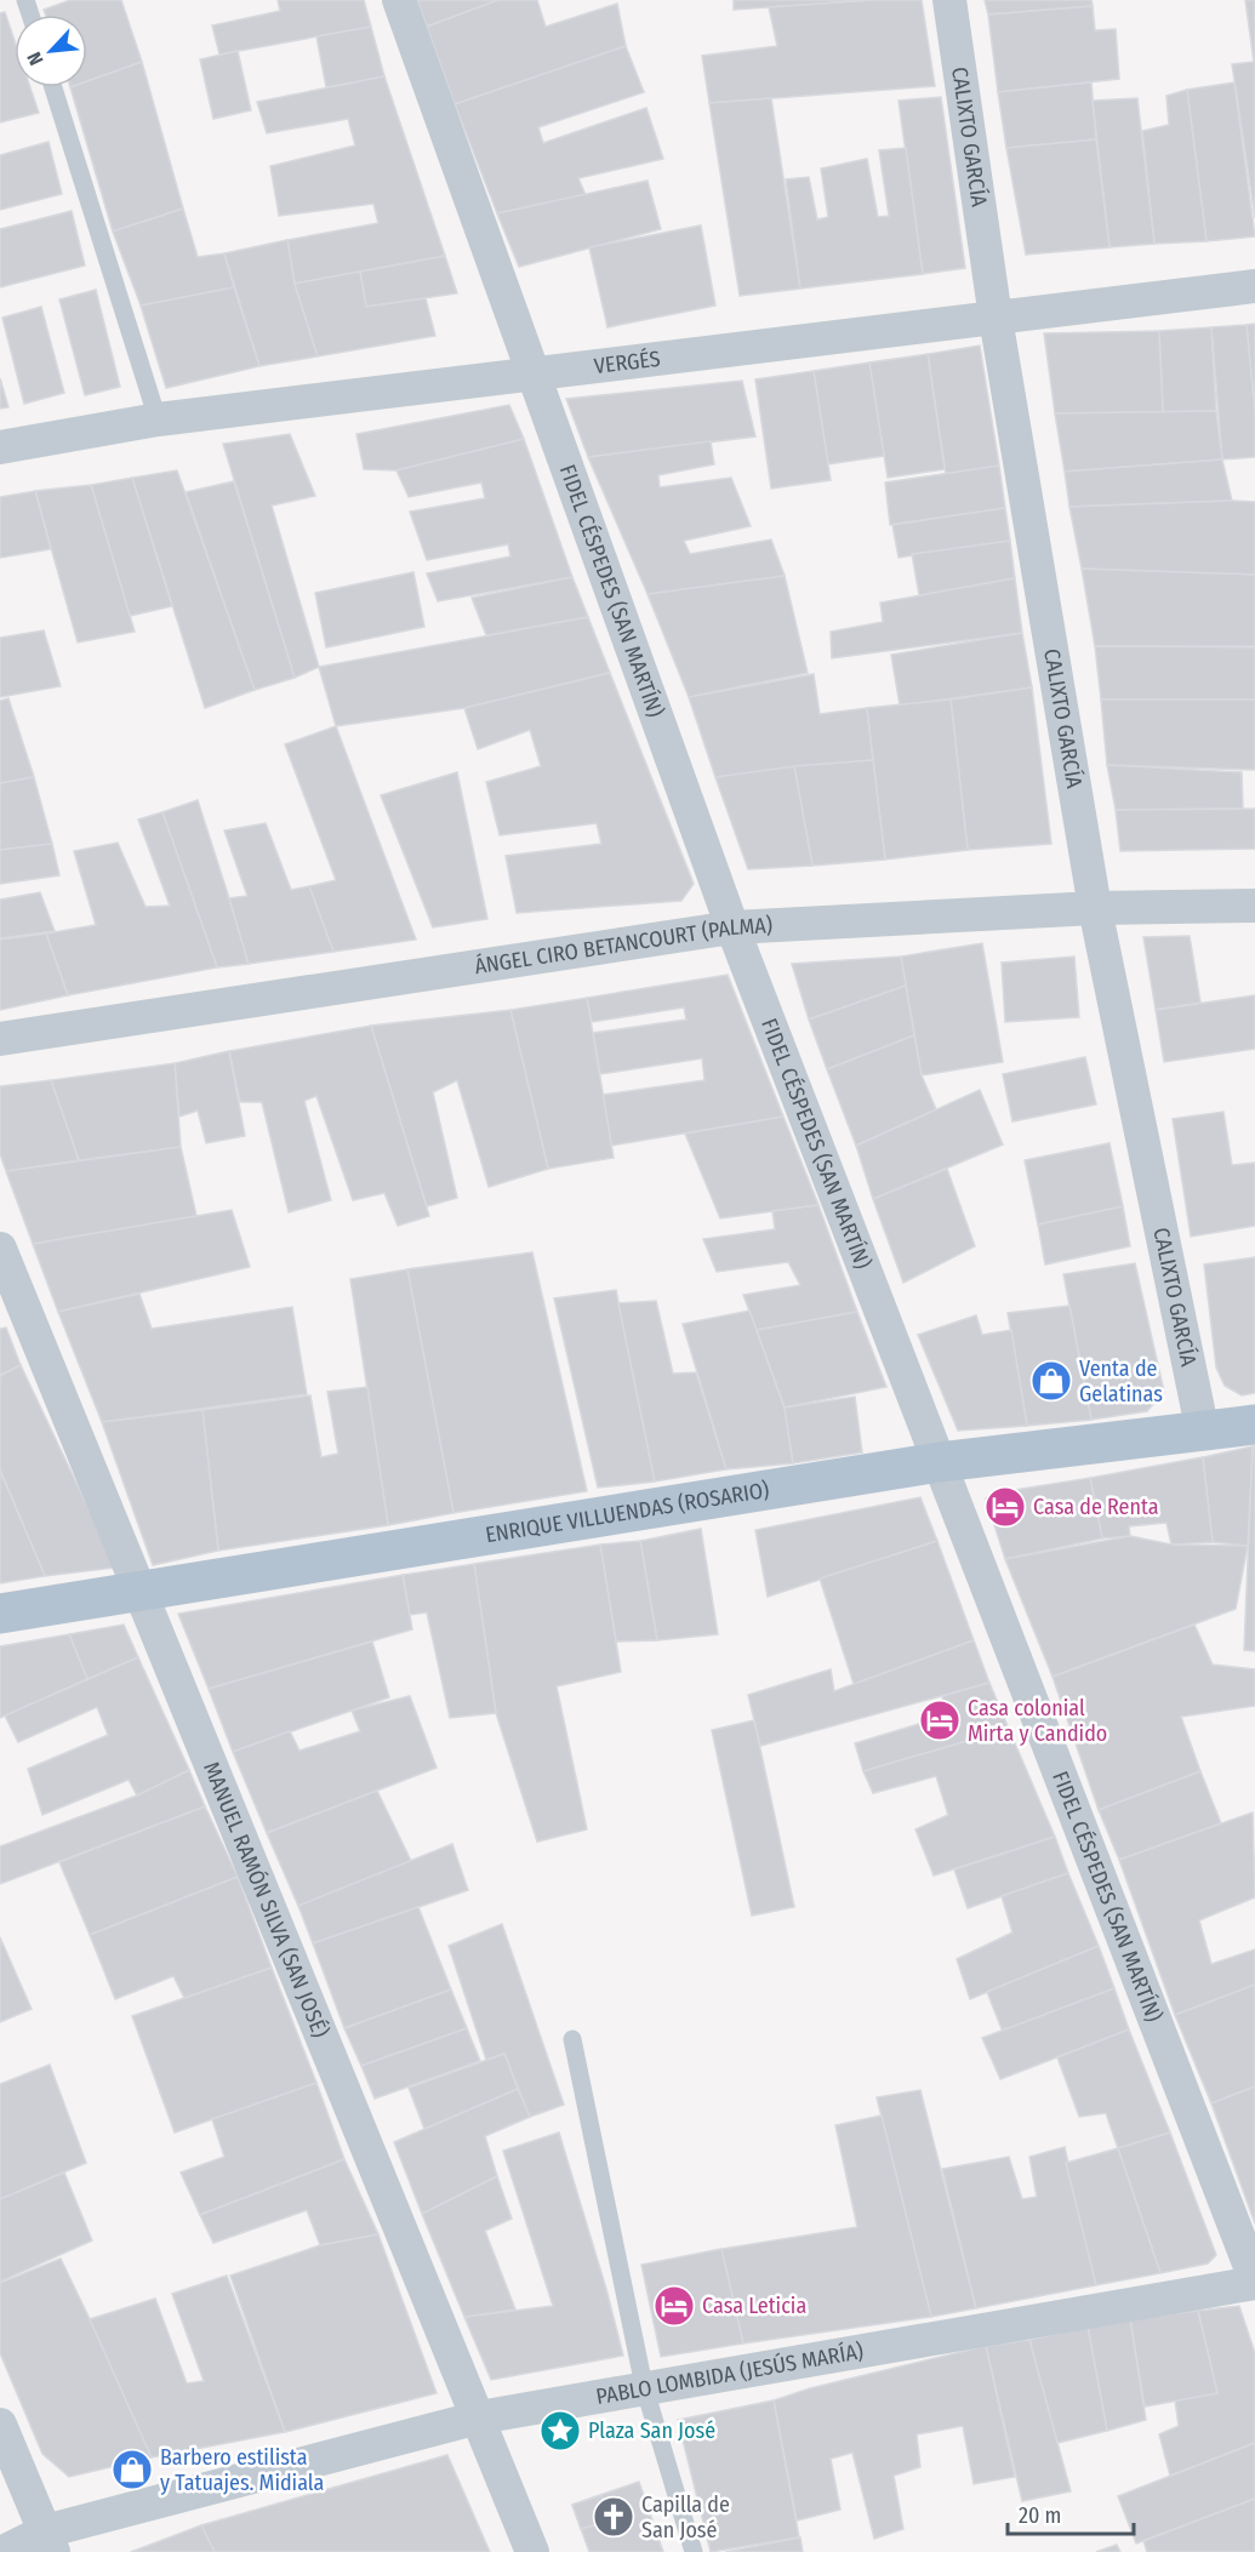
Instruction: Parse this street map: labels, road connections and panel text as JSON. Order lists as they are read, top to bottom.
{
  "streets": {
    "main road": ["ENRIQUE VILLUENDAS (ROSARIO)"],
    "street": [
      "CALIXTO GARCÍA",
      "VERGÉS",
      "FIDEL CÉSPEDES (SAN MARTÍN)",
      "ÁNGEL CIRO BETANCOURT (PALMA)",
      "MANUEL RAMÓN SILVA (SAN JOSÉ)",
      "PABLO LOMBIDA (JESÚS MARÍA)"
    ]
  },
  "crossings": [
    ["CALIXTO GARCÍA", "VERGÉS"],
    ["CALIXTO GARCÍA", "ÁNGEL CIRO BETANCOURT (PALMA)"],
    ["CALIXTO GARCÍA", "ENRIQUE VILLUENDAS (ROSARIO)"],
    ["VERGÉS", "FIDEL CÉSPEDES (SAN MARTÍN)"],
    ["FIDEL CÉSPEDES (SAN MARTÍN)", "ÁNGEL CIRO BETANCOURT (PALMA)"],
    ["FIDEL CÉSPEDES (SAN MARTÍN)", "ENRIQUE VILLUENDAS (ROSARIO)"],
    ["FIDEL CÉSPEDES (SAN MARTÍN)", "PABLO LOMBIDA (JESÚS MARÍA)"],
    ["ENRIQUE VILLUENDAS (ROSARIO)", "MANUEL RAMÓN SILVA (SAN JOSÉ)"],
    ["MANUEL RAMÓN SILVA (SAN JOSÉ)", "PABLO LOMBIDA (JESÚS MARÍA)"]
  ],
  "places": {
    "shop": ["Venta de Gelatinas", "Barbero estilista y Tatuajes. Midiala"],
    "hotel": ["Casa de Renta", "Casa colonial Mirta y Candido", "Casa Leticia"],
    "place": ["Plaza San José"],
    "church": ["Capilla de San José"]
  },
  "scale_bar": "20 m",
  "north": "bottom left"
}
